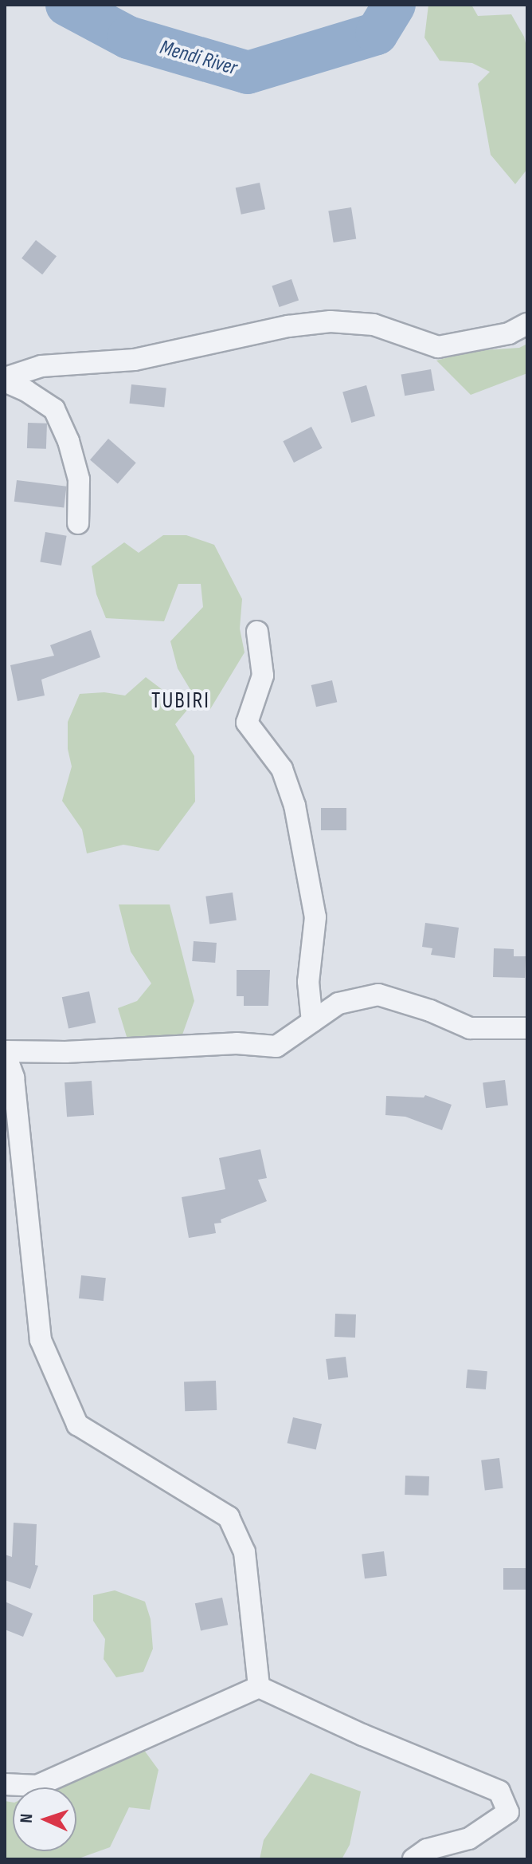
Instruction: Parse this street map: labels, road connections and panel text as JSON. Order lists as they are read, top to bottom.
{
  "districts": ["TUBIRI"],
  "water": ["Mendi River"],
  "north": "left"
}
